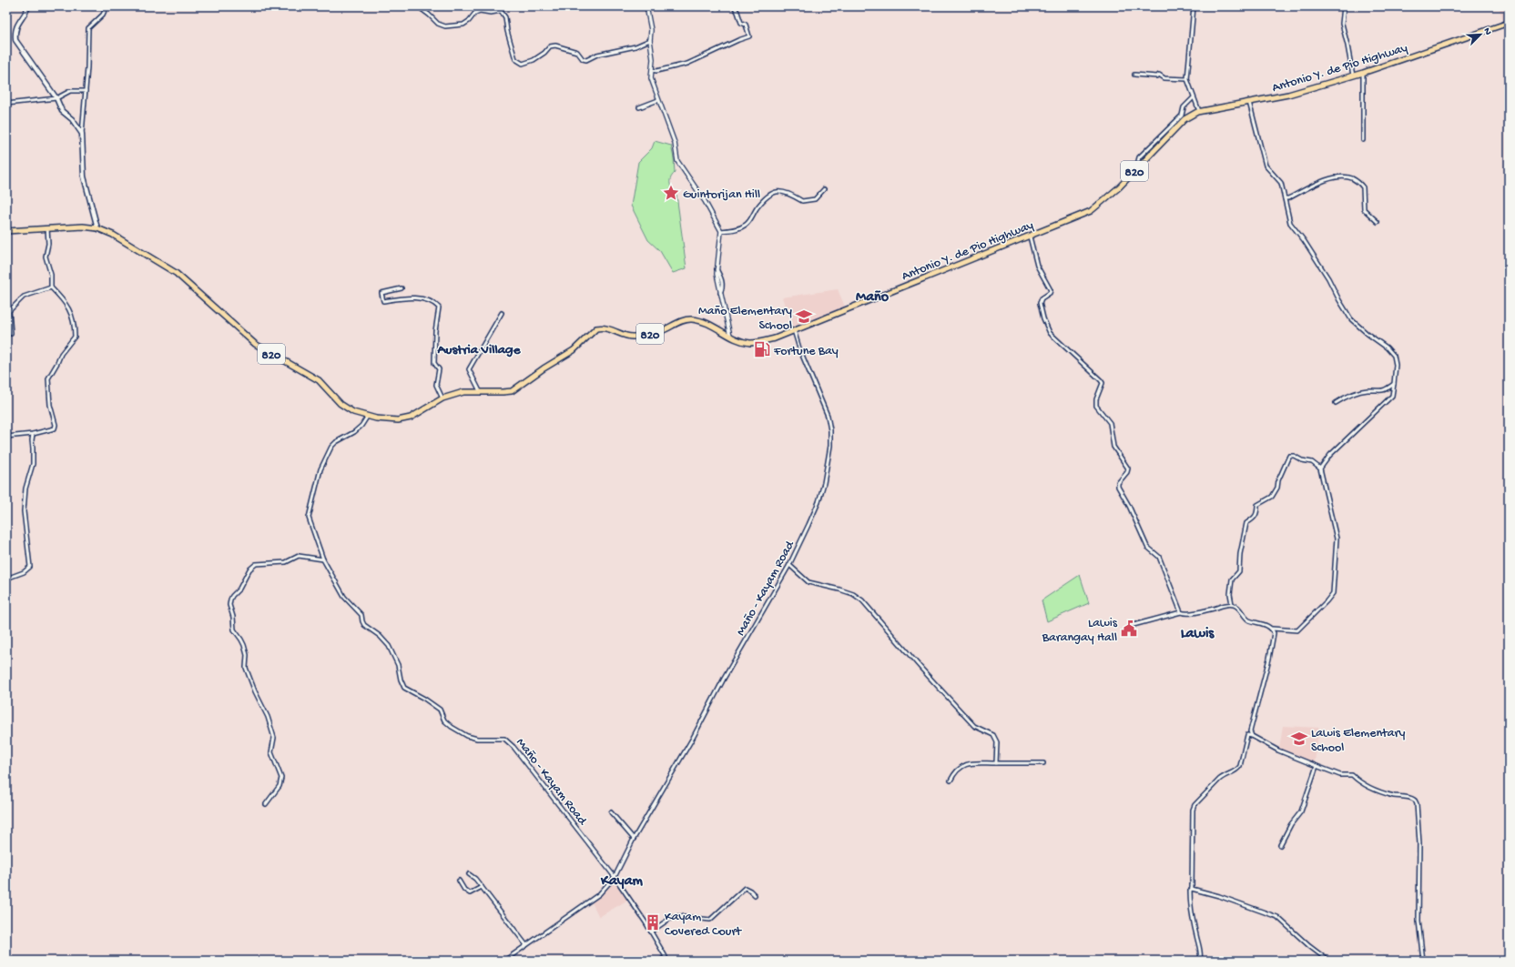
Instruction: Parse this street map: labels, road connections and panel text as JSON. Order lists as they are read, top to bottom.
{
  "streets": {
    "highway": ["Antonio Y. de Pio Highway", "820"],
    "street": ["Maño - Kayam Road"]
  },
  "crossings": [
    ["Antonio Y. de Pio Highway", "Maño - Kayam Road"]
  ],
  "districts": [
    "Maño",
    "Austria Village",
    "Lawis",
    "Kayam"
  ],
  "places": {
    "place": ["Guintorijan Hill"],
    "school or university": ["Maño Elementary School", "Lawis Elementary School"],
    "fuel station": ["Fortune Bay"],
    "public building": ["Lawis Barangay Hall"],
    "building": ["Kayam Covered Court"]
  },
  "north": "top right"
}
